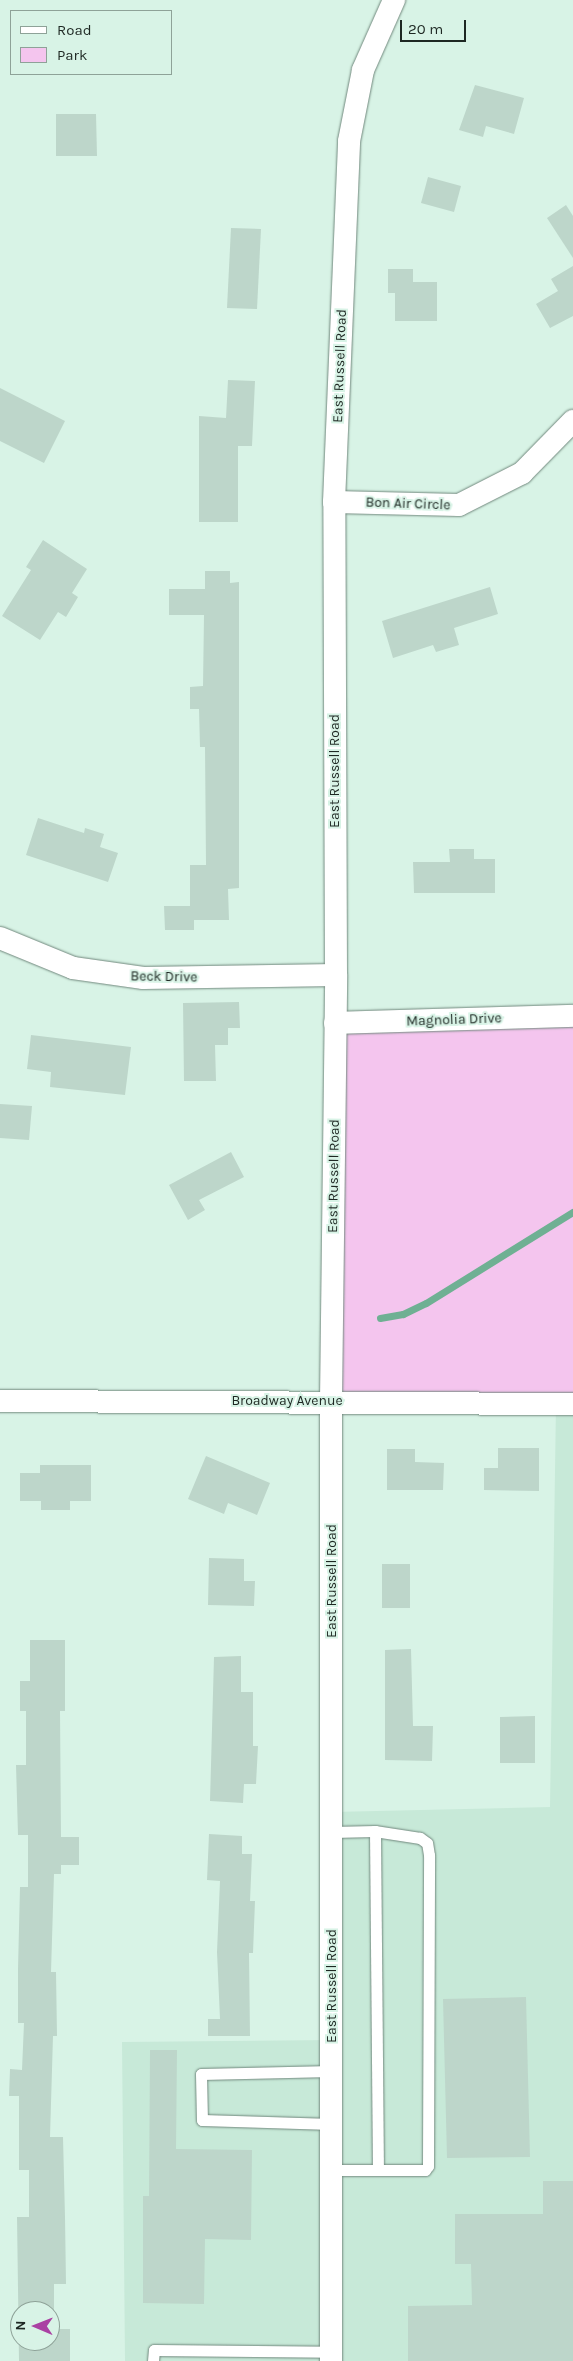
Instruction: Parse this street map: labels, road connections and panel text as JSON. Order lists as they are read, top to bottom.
{
  "streets": {
    "street": [
      "East Russell Road",
      "Bon Air Circle",
      "Beck Drive",
      "Magnolia Drive",
      "Broadway Avenue"
    ]
  },
  "crossings": [
    ["East Russell Road", "Bon Air Circle"],
    ["East Russell Road", "Beck Drive"],
    ["East Russell Road", "Magnolia Drive"],
    ["East Russell Road", "Broadway Avenue"]
  ],
  "legend": ["Road", "Park"],
  "scale_bar": "20 m",
  "north": "left"
}
